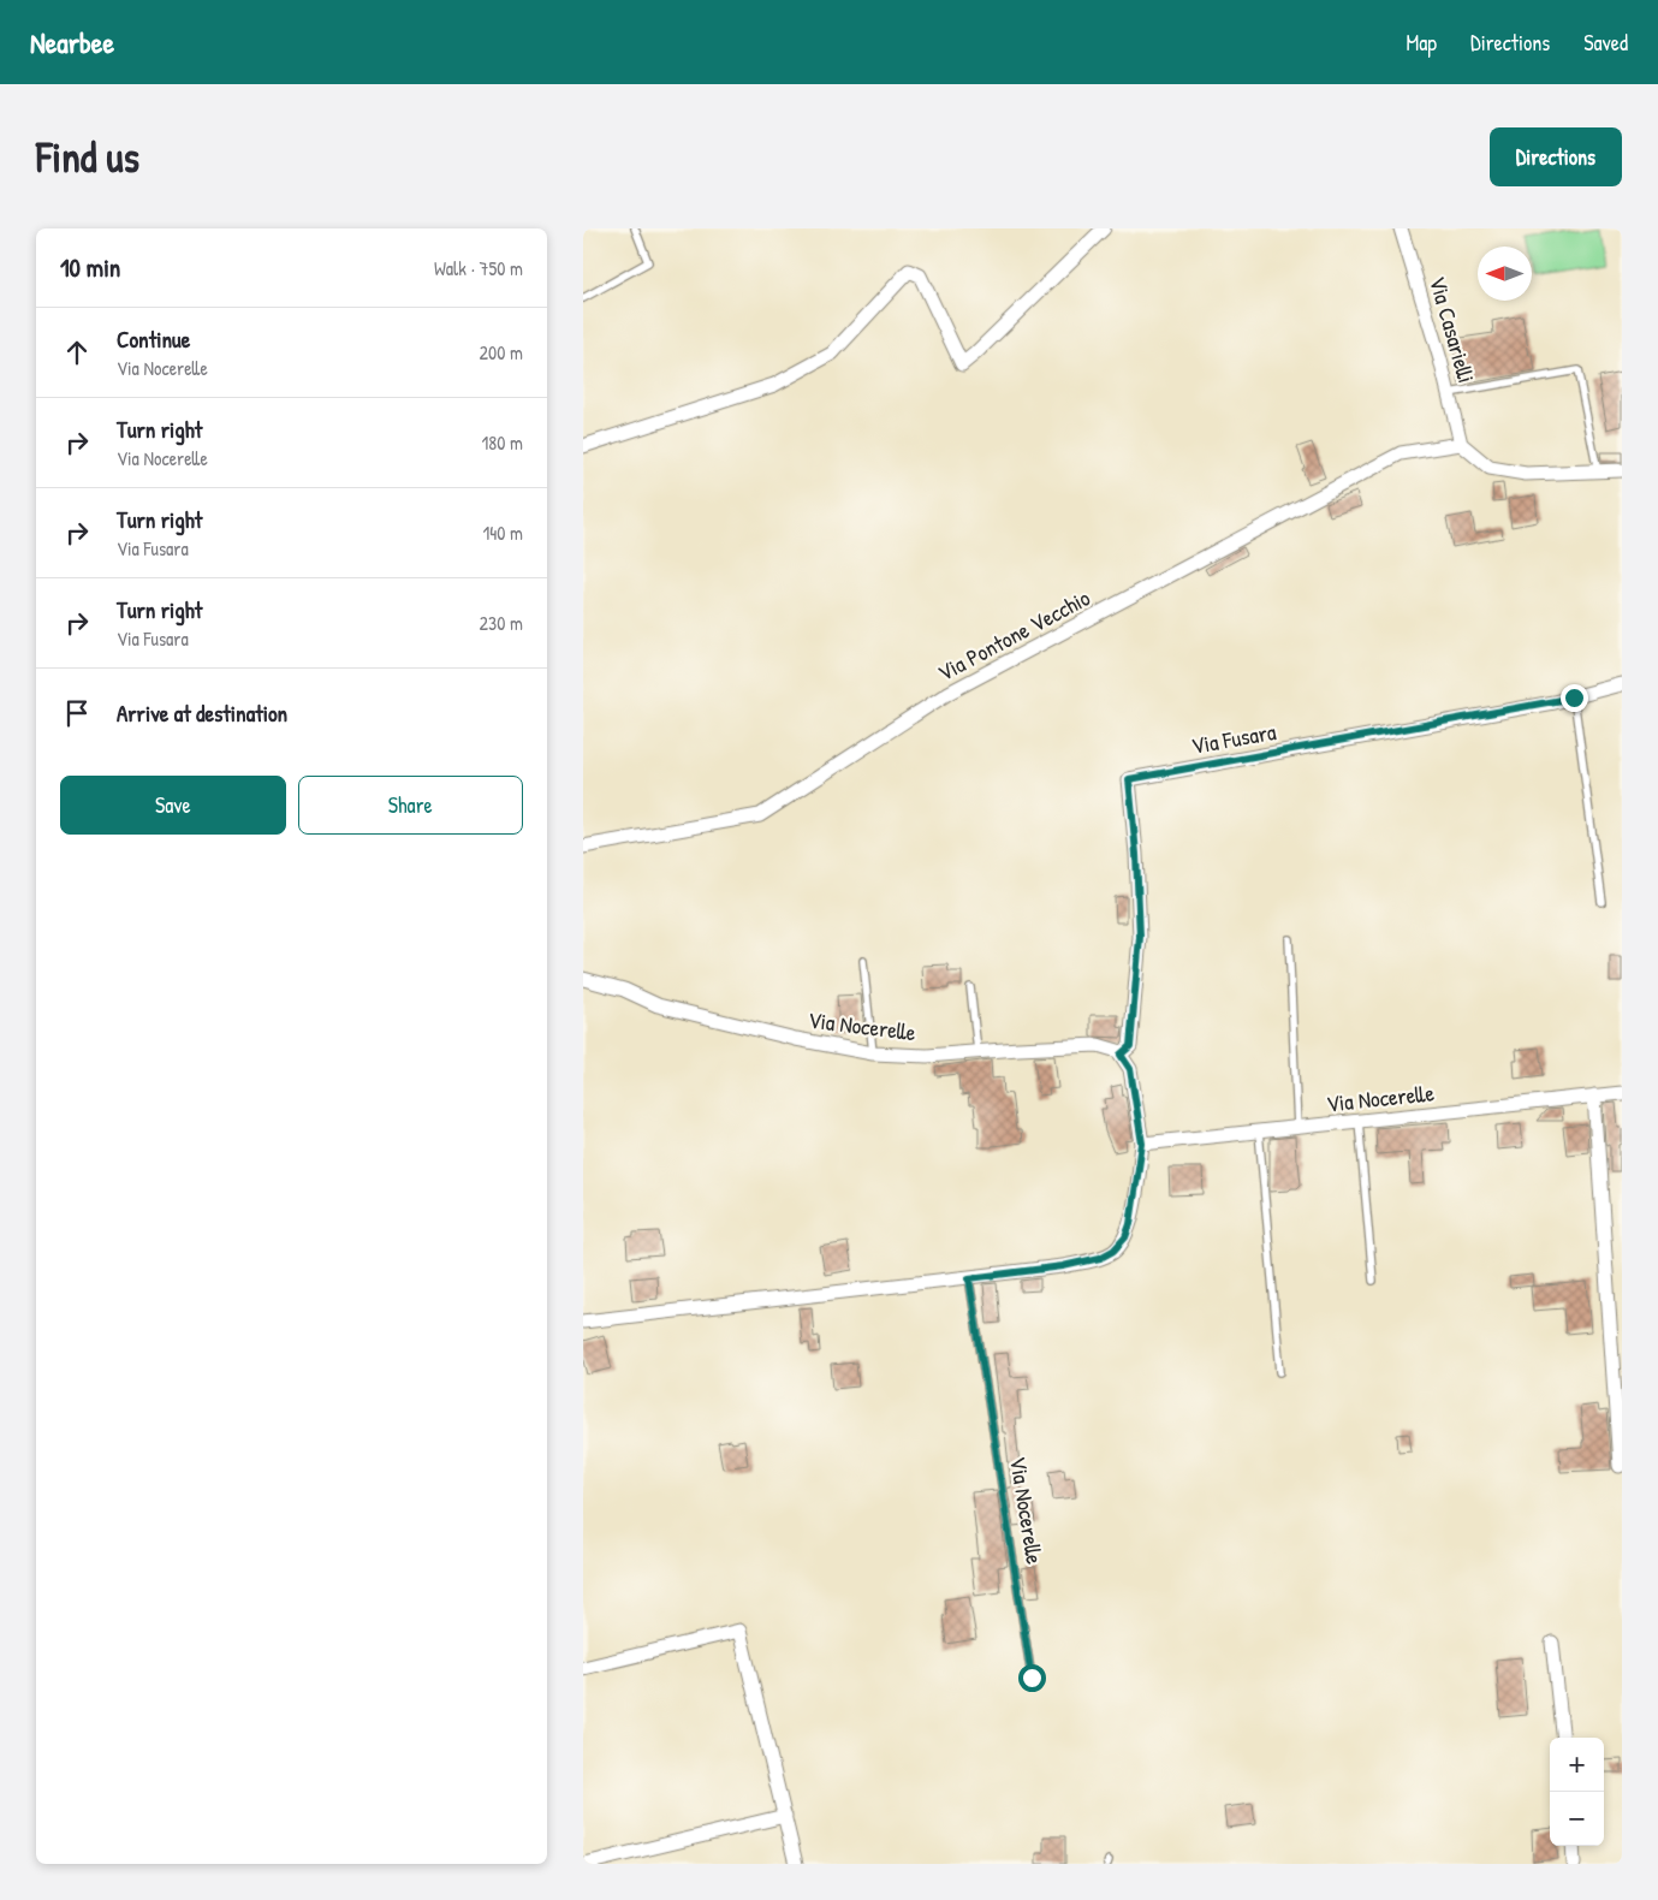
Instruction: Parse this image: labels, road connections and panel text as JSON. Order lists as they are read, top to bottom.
{
  "streets": {
    "street": [
      "Via Casarielli",
      "Via Pontone Vecchio",
      "Via Fusara",
      "Via Nocerelle"
    ]
  },
  "crossings": [
    ["Via Casarielli", "Via Pontone Vecchio"],
    ["Via Fusara", "Via Nocerelle"]
  ],
  "north": "left",
  "page": {
    "header": "Nearbee",
    "nav": ["Map", "Directions", "Saved"],
    "buttons": [
      "Directions",
      ["Save", "Share"]
    ],
    "title": "Find us",
    "heading": ["10 min", "Walk · 750 m"],
    "list": [
      ["Continue", "Via Nocerelle", "200 m"],
      ["Turn right", "Via Nocerelle", "180 m"],
      ["Turn right", "Via Fusara", "140 m"],
      ["Turn right", "Via Fusara", "230 m"],
      "Arrive at destination"
    ],
    "map_buttons": ["+", "−"]
  }
}
